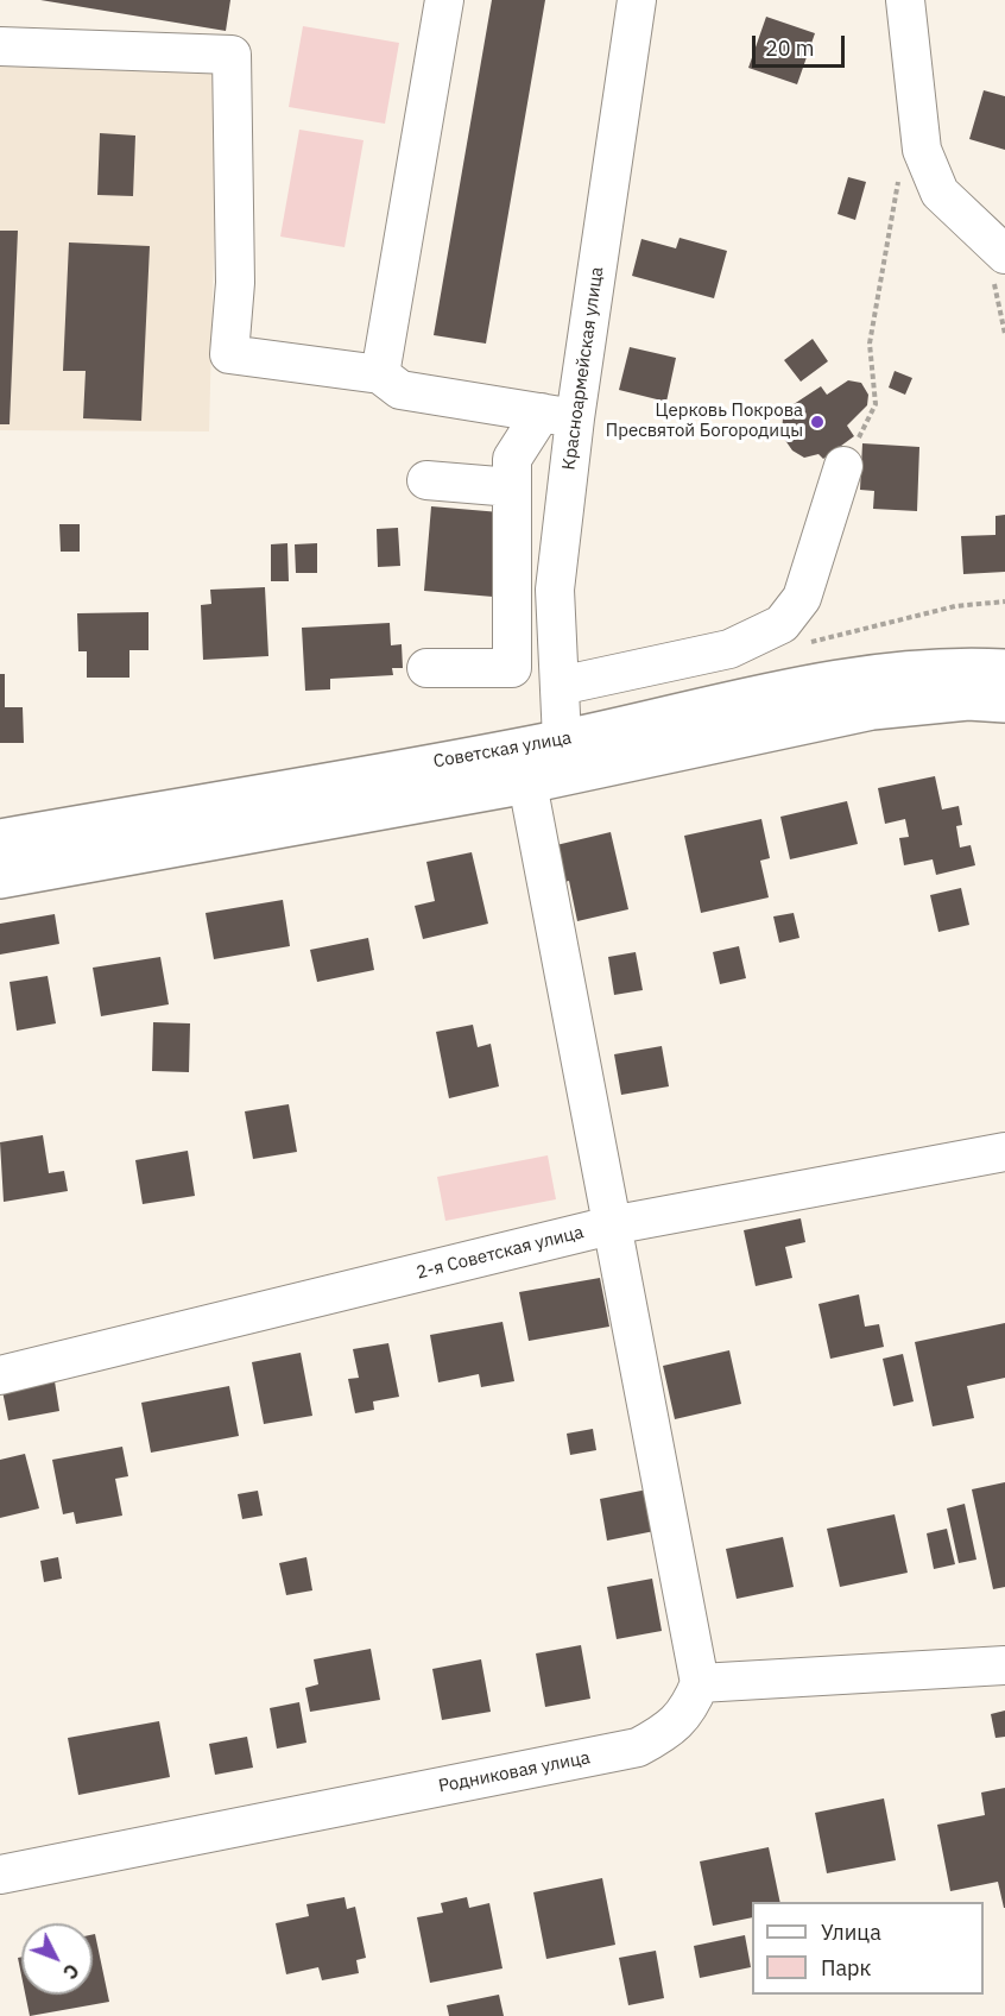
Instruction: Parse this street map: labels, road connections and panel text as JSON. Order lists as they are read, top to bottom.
{
  "streets": {
    "main road": ["Советская улица"],
    "street": ["Красноармейская улица", "2-я Советская улица", "Родниковая улица"]
  },
  "crossings": [
    ["Красноармейская улица", "Советская улица"]
  ],
  "places": ["Церковь Покрова Пресвятой Богородицы"],
  "legend": ["Улица", "Парк"],
  "scale_bar": "20 m",
  "north": "bottom right"
}
